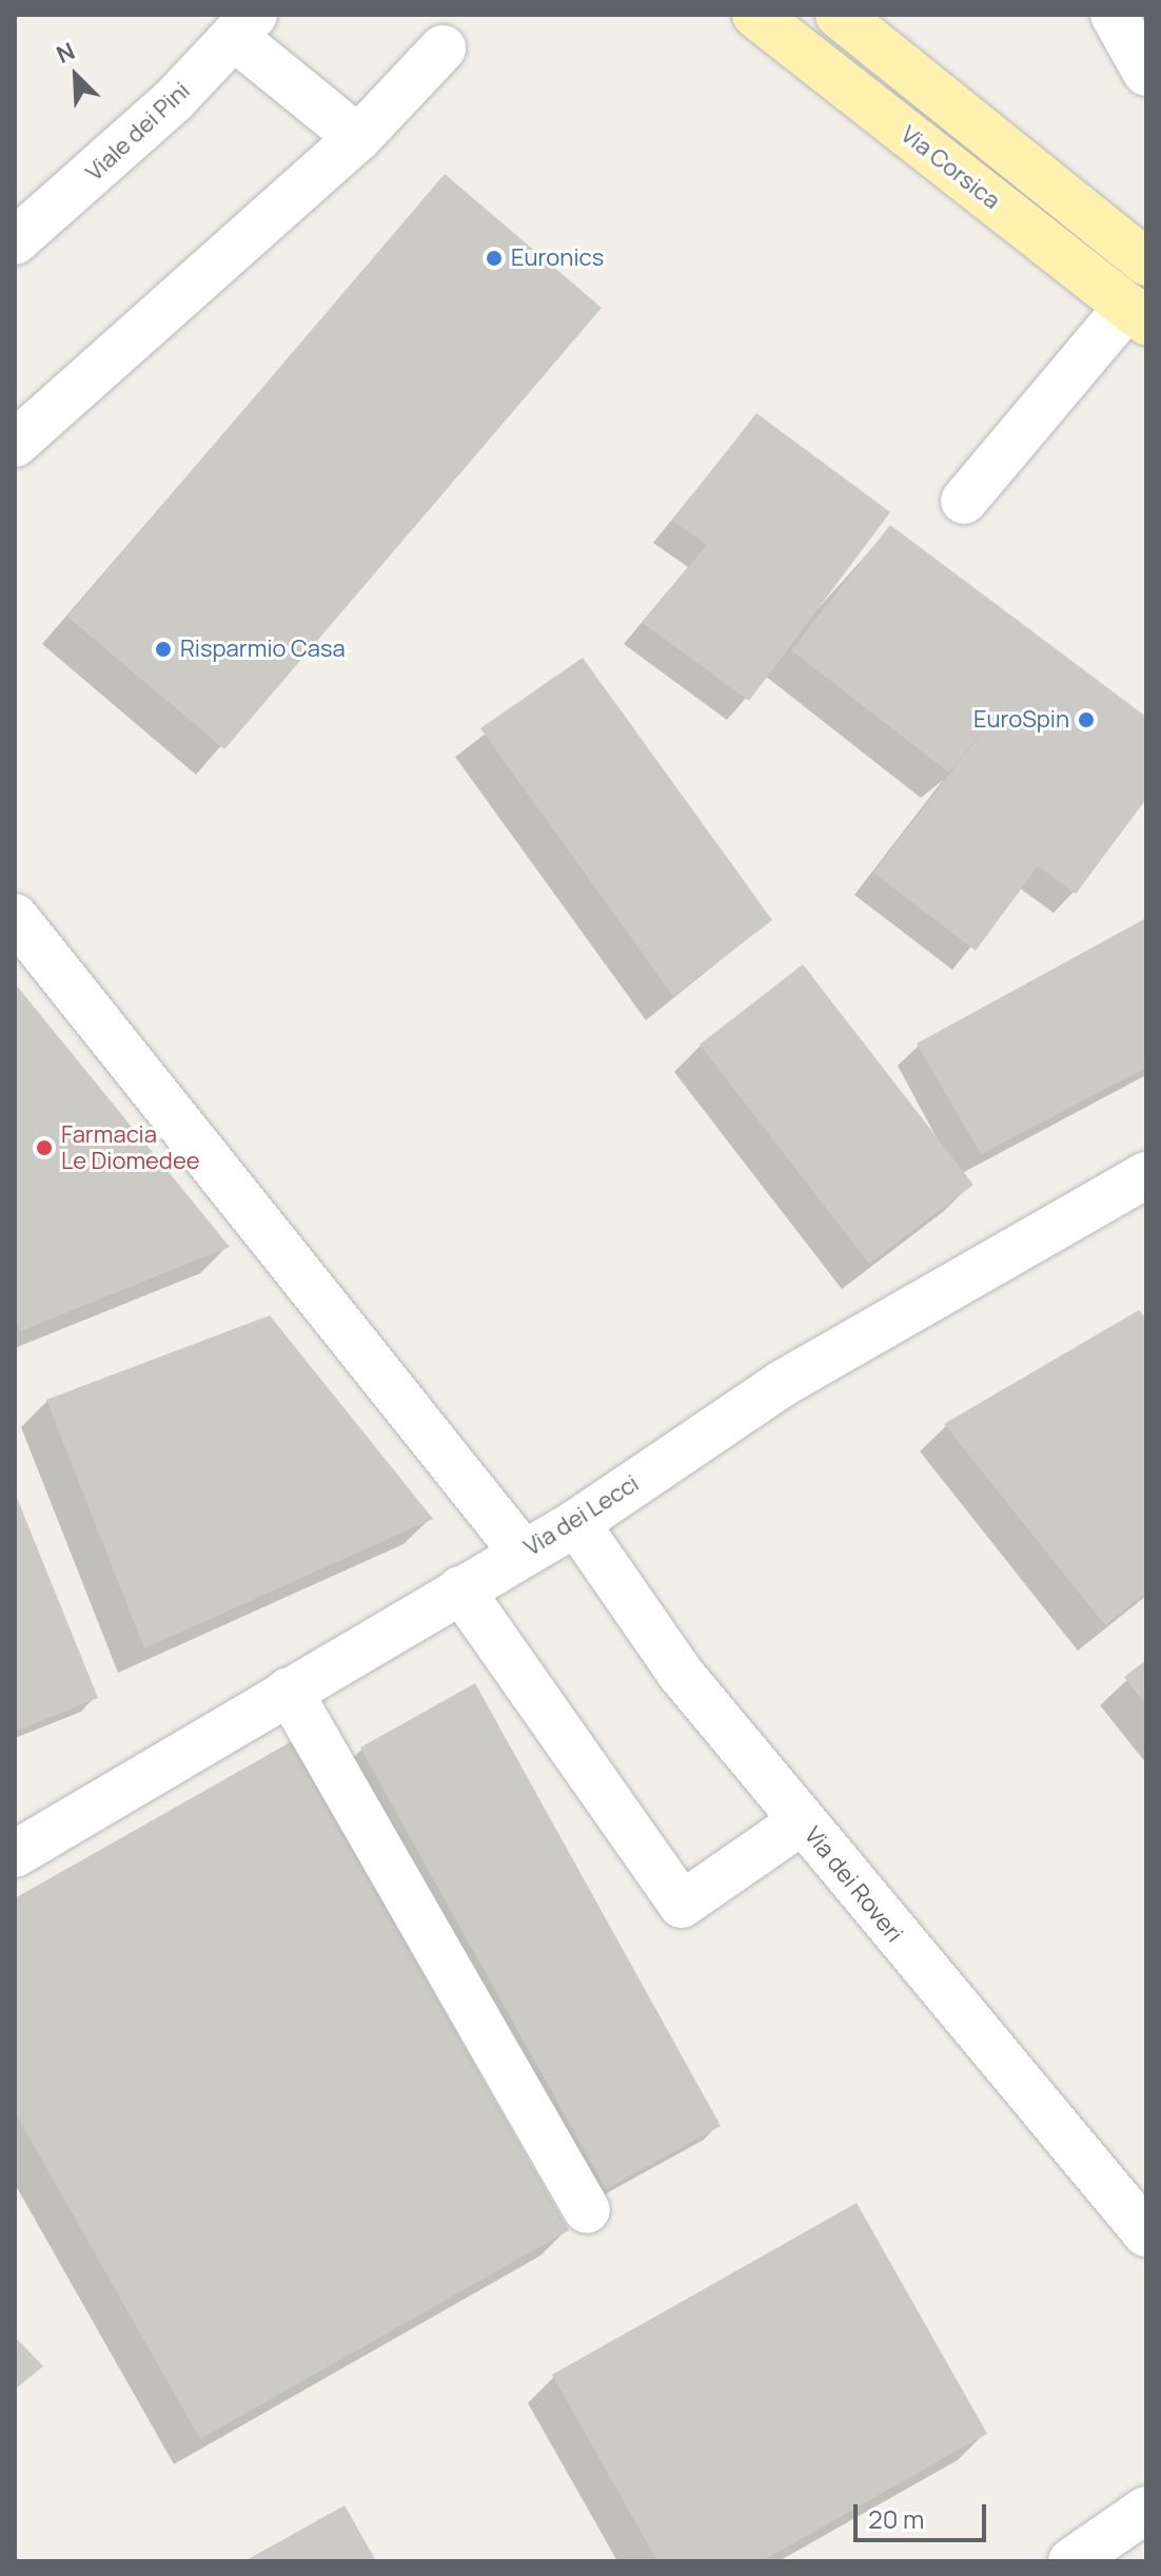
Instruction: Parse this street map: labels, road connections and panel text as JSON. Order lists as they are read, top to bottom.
{
  "streets": {
    "main road": ["Via Corsica"],
    "street": ["Viale dei Pini", "Via dei Lecci", "Via dei Roveri"]
  },
  "crossings": [
    ["Via dei Lecci", "Via dei Roveri"]
  ],
  "places": [
    "Euronics",
    "Risparmio Casa",
    "EuroSpin",
    "Farmacia Le Diomedee"
  ],
  "scale_bar": "20 m",
  "north": "top left"
}
